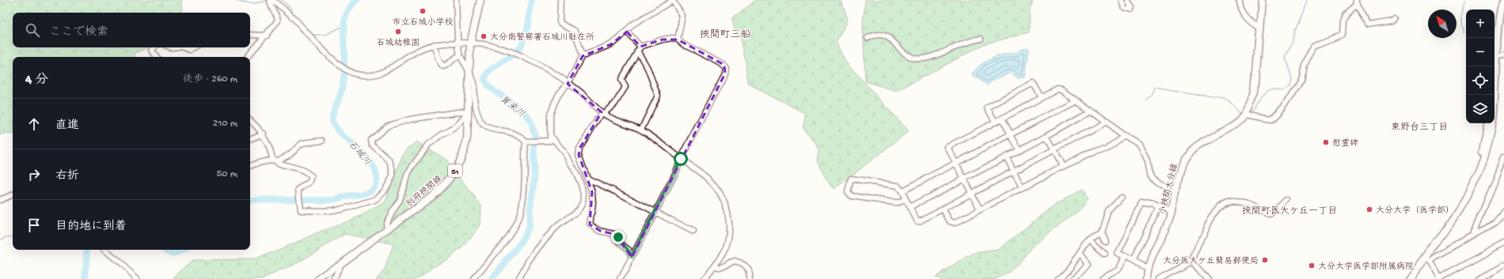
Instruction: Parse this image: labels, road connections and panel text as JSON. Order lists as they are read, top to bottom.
{
  "streets": {
    "main road": ["51", "小挾間大分線", "別府挾間線"]
  },
  "districts": ["挾間町三船", "東野台三丁目", "挾間町医大ケ丘一丁目"],
  "water": ["賀来川", "石城川"],
  "places": [
    "市立石城小学校",
    "石城幼稚園",
    "大分南警察署石城川駐在所",
    "慰霊碑",
    "大分大学（医学部）",
    "大分医大ケ丘簡易郵便局",
    "大分大学医学部附属病院"
  ],
  "north": "top left",
  "page": {
    "map_buttons": ["+", "−"],
    "search": "ここで検索",
    "heading": ["4 分", "徒歩 · 260 m"],
    "list": [
      ["直進", "210 m"],
      ["右折", "50 m"],
      "目的地に到着"
    ]
  }
}
